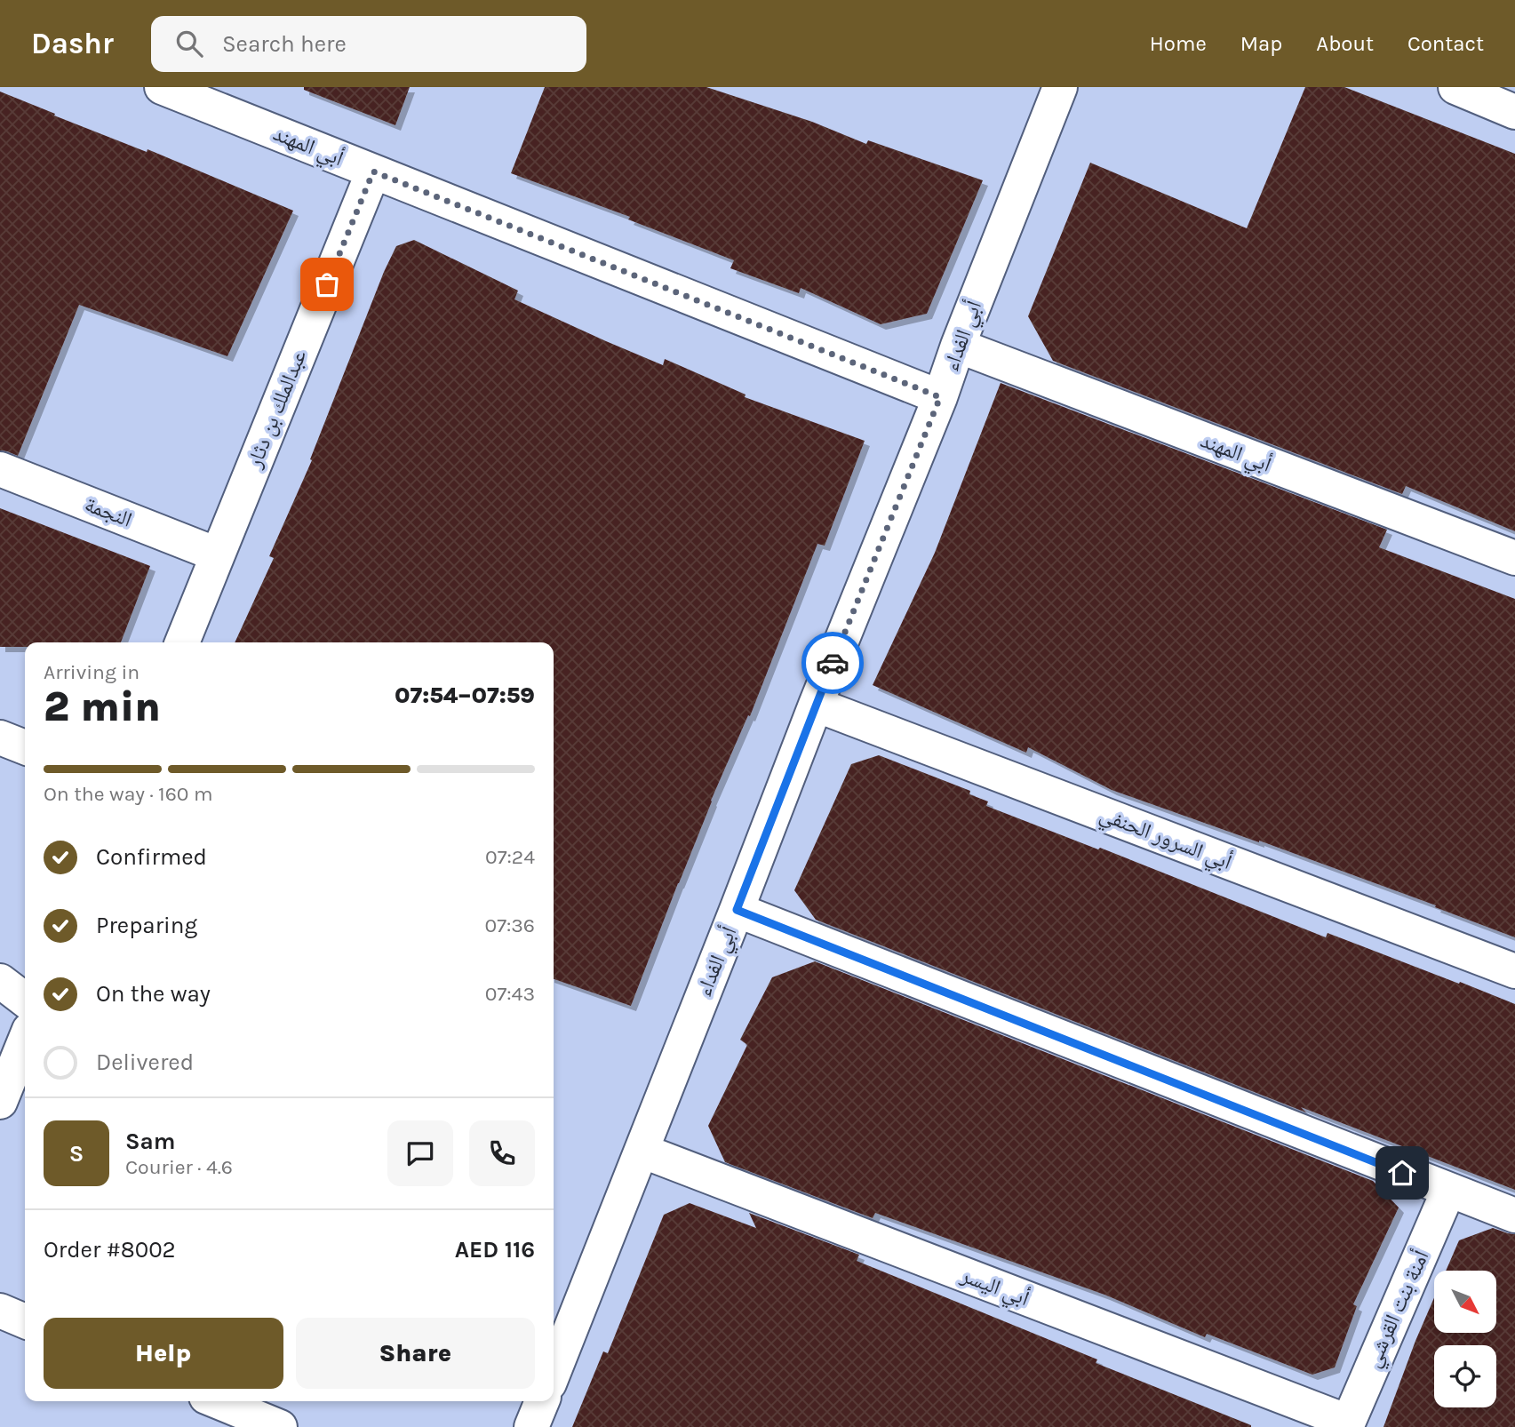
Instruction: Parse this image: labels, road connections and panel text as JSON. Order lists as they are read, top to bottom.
{
  "streets": {
    "street": [
      "أبي المهند",
      "أبي الفداء",
      "عبدالملك بن دثار",
      "النجمة",
      "أبي السرور الحنفي",
      "أبي اليسر",
      "أمنة بنت القرشي"
    ]
  },
  "crossings": [
    ["أبي المهند", "أبي الفداء"],
    ["أبي المهند", "عبدالملك بن دثار"],
    ["أبي الفداء", "أبي السرور الحنفي"],
    ["أبي الفداء", "أبي اليسر"],
    ["عبدالملك بن دثار", "النجمة"],
    ["أبي اليسر", "أمنة بنت القرشي"]
  ],
  "north": "bottom right",
  "page": {
    "header": "Dashr",
    "search": "Search here",
    "nav": [
      "Home",
      "Map",
      "About",
      "Contact"
    ],
    "heading": ["2 min", "Arriving in", "07:54–07:59"],
    "panel": [
      "Sam",
      "Courier · 4.6",
      "Order #8002",
      "AED 116"
    ],
    "bar": "On the way · 160 m",
    "list": [
      ["Confirmed", "07:24"],
      ["Preparing", "07:36"],
      ["On the way", "07:43"],
      "Delivered"
    ],
    "round": "S",
    "buttons": ["Help", "Share"]
  }
}
